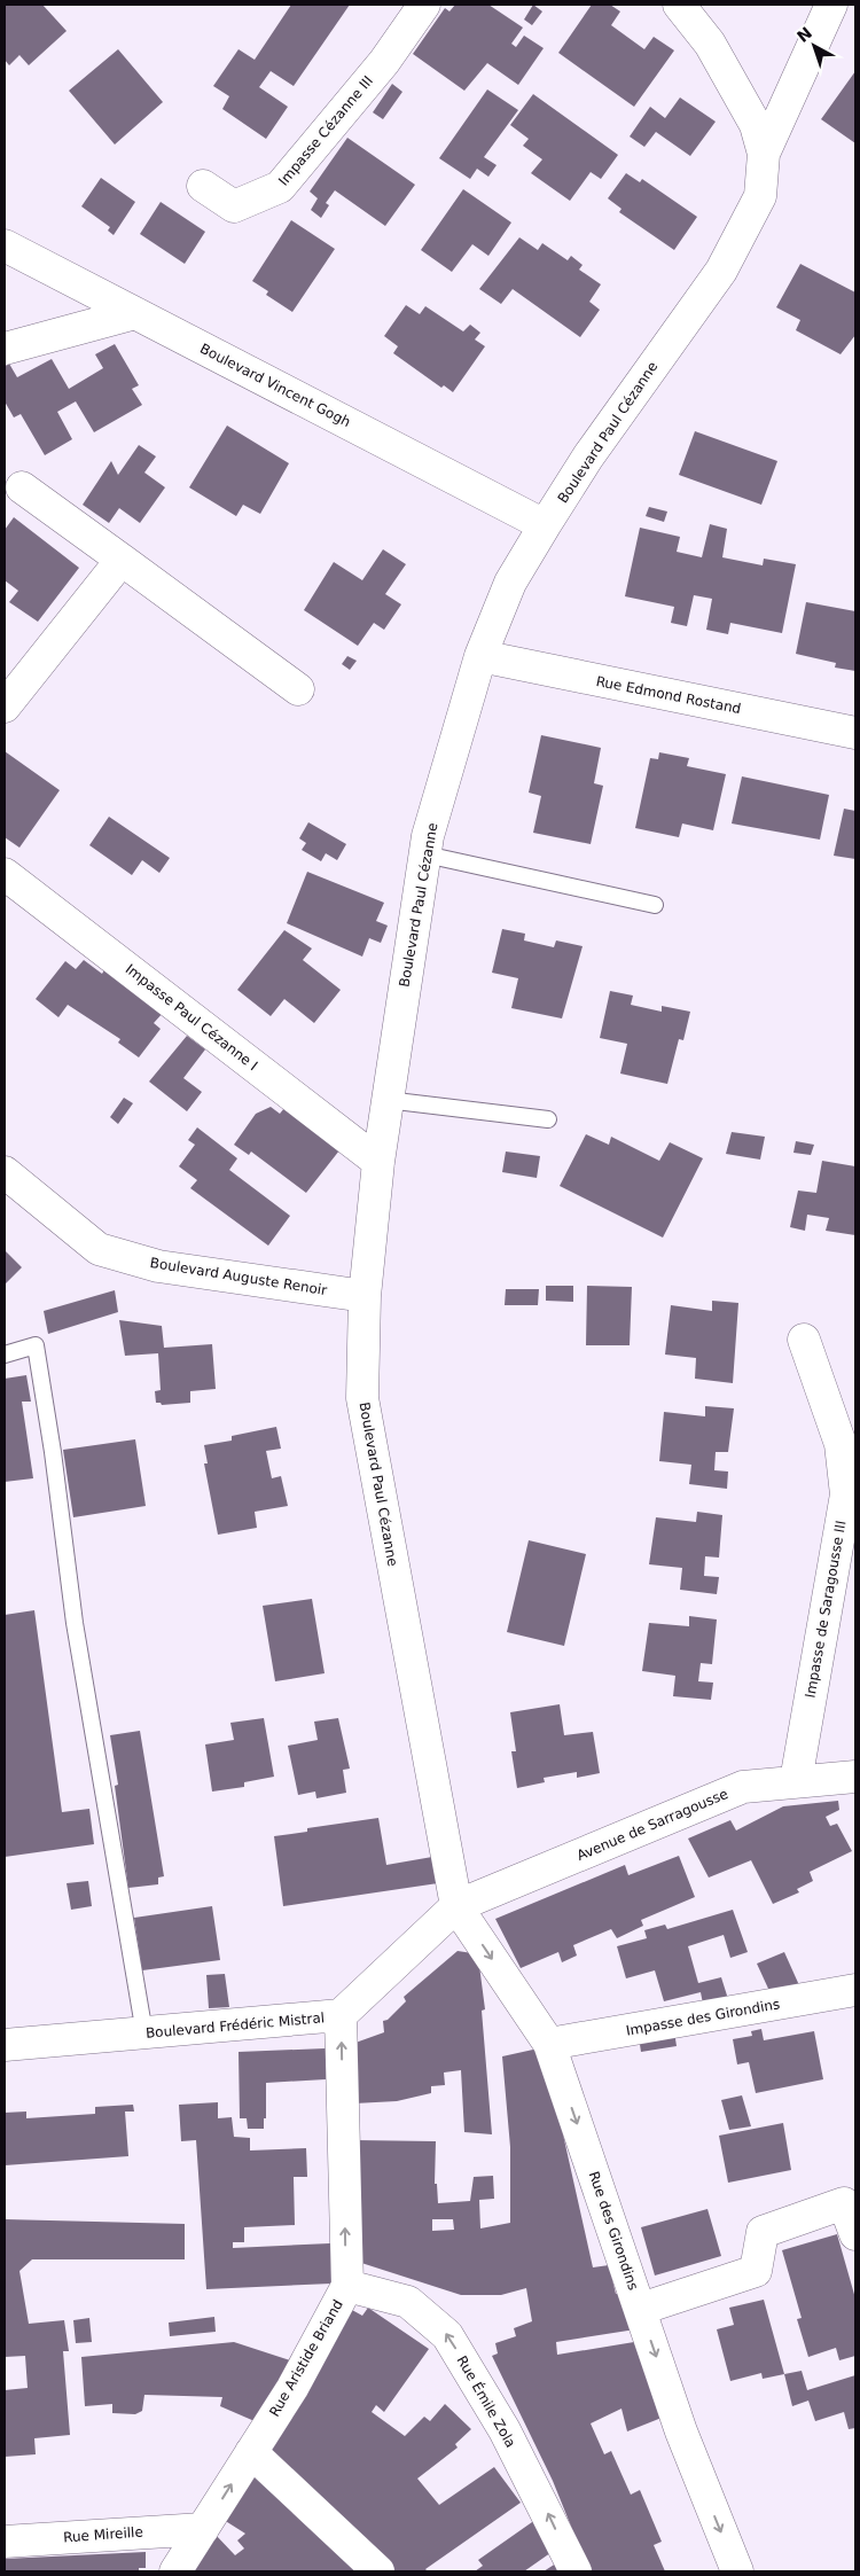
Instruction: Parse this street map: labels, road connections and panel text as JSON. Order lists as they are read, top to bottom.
{
  "streets": {
    "street": [
      "Impasse Cézanne III",
      "Boulevard Vincent Gogh",
      "Boulevard Paul Cézanne",
      "Rue Edmond Rostand",
      "Impasse Paul Cézanne I",
      "Boulevard Auguste Renoir",
      "Impasse de Saragousse III",
      "Avenue de Sarragousse",
      "Impasse des Girondins",
      "Boulevard Frédéric Mistral",
      "Rue des Girondins",
      "Rue Aristide Briand",
      "Rue Émile Zola",
      "Rue Mireille"
    ]
  },
  "crossings": [
    ["Boulevard Vincent Gogh", "Boulevard Paul Cézanne"],
    ["Boulevard Paul Cézanne", "Rue Edmond Rostand"],
    ["Boulevard Paul Cézanne", "Impasse Paul Cézanne I"],
    ["Boulevard Paul Cézanne", "Boulevard Auguste Renoir"],
    ["Boulevard Paul Cézanne", "Avenue de Sarragousse"],
    ["Boulevard Paul Cézanne", "Boulevard Frédéric Mistral"],
    ["Boulevard Paul Cézanne", "Rue des Girondins"],
    ["Impasse de Saragousse III", "Avenue de Sarragousse"],
    ["Avenue de Sarragousse", "Boulevard Frédéric Mistral"],
    ["Avenue de Sarragousse", "Rue des Girondins"],
    ["Impasse des Girondins", "Rue des Girondins"],
    ["Boulevard Frédéric Mistral", "Rue des Girondins"],
    ["Boulevard Frédéric Mistral", "Rue Aristide Briand"],
    ["Rue Aristide Briand", "Rue Émile Zola"],
    ["Rue Aristide Briand", "Rue Mireille"]
  ],
  "one_way": ["Rue des Girondins", "Rue Aristide Briand"],
  "north": "top left"
}
